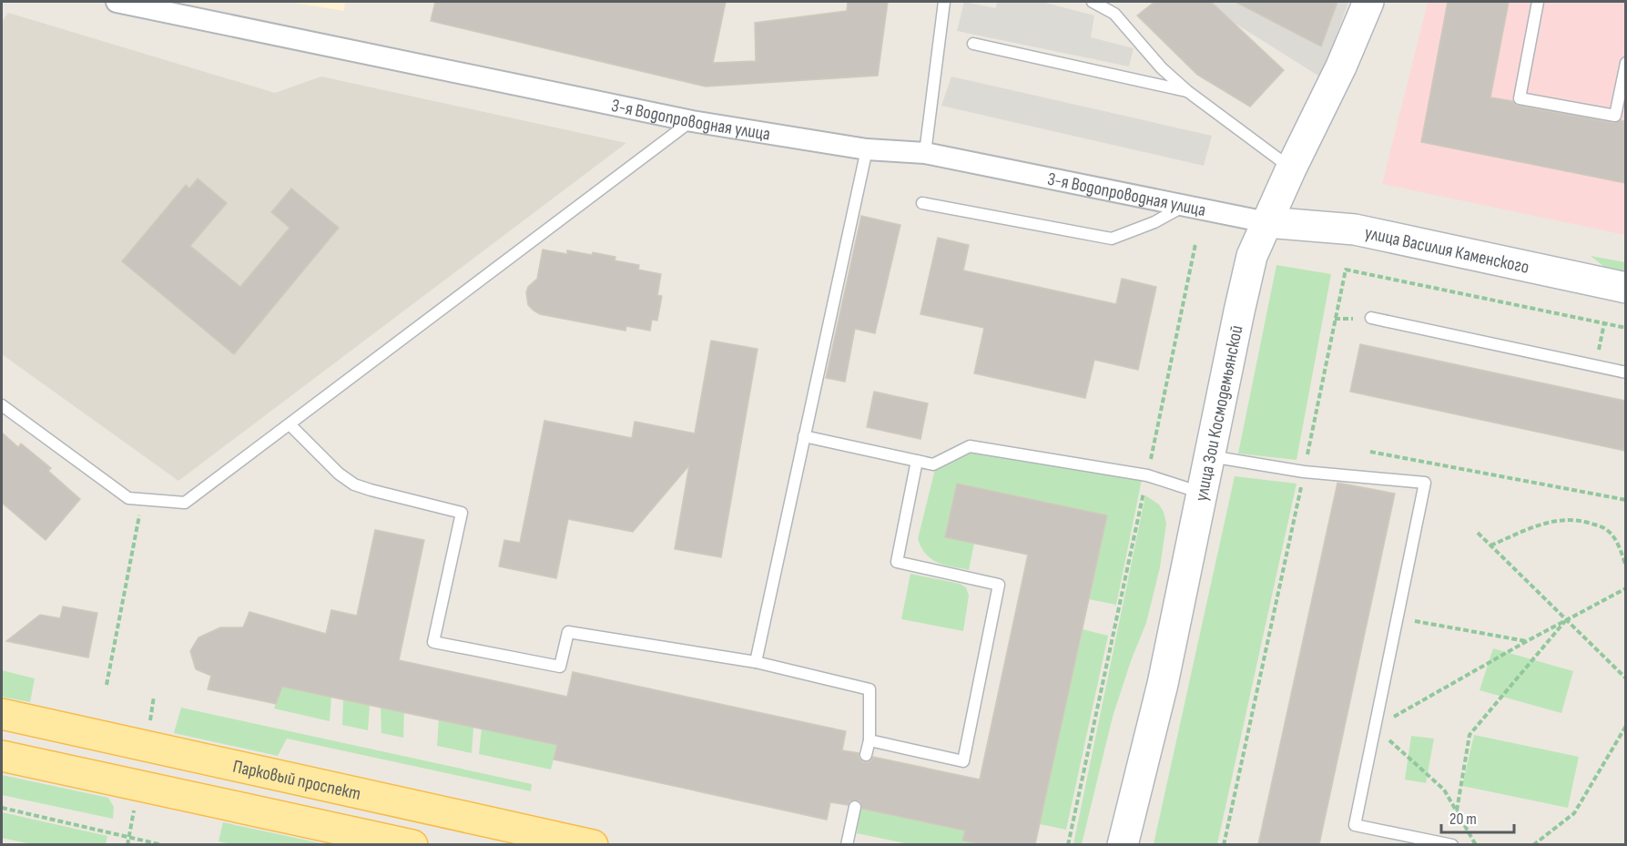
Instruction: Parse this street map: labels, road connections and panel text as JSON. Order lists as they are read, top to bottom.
{
  "streets": {
    "main road": ["улица Василия Каменского", "улица Зои Космодемьянской", "Парковый проспект"],
    "street": ["3-я Водопроводная улица"]
  },
  "crossings": [
    ["3-я Водопроводная улица", "улица Василия Каменского"],
    ["3-я Водопроводная улица", "улица Зои Космодемьянской"],
    ["улица Василия Каменского", "улица Зои Космодемьянской"]
  ],
  "scale_bar": "20 m"
}
